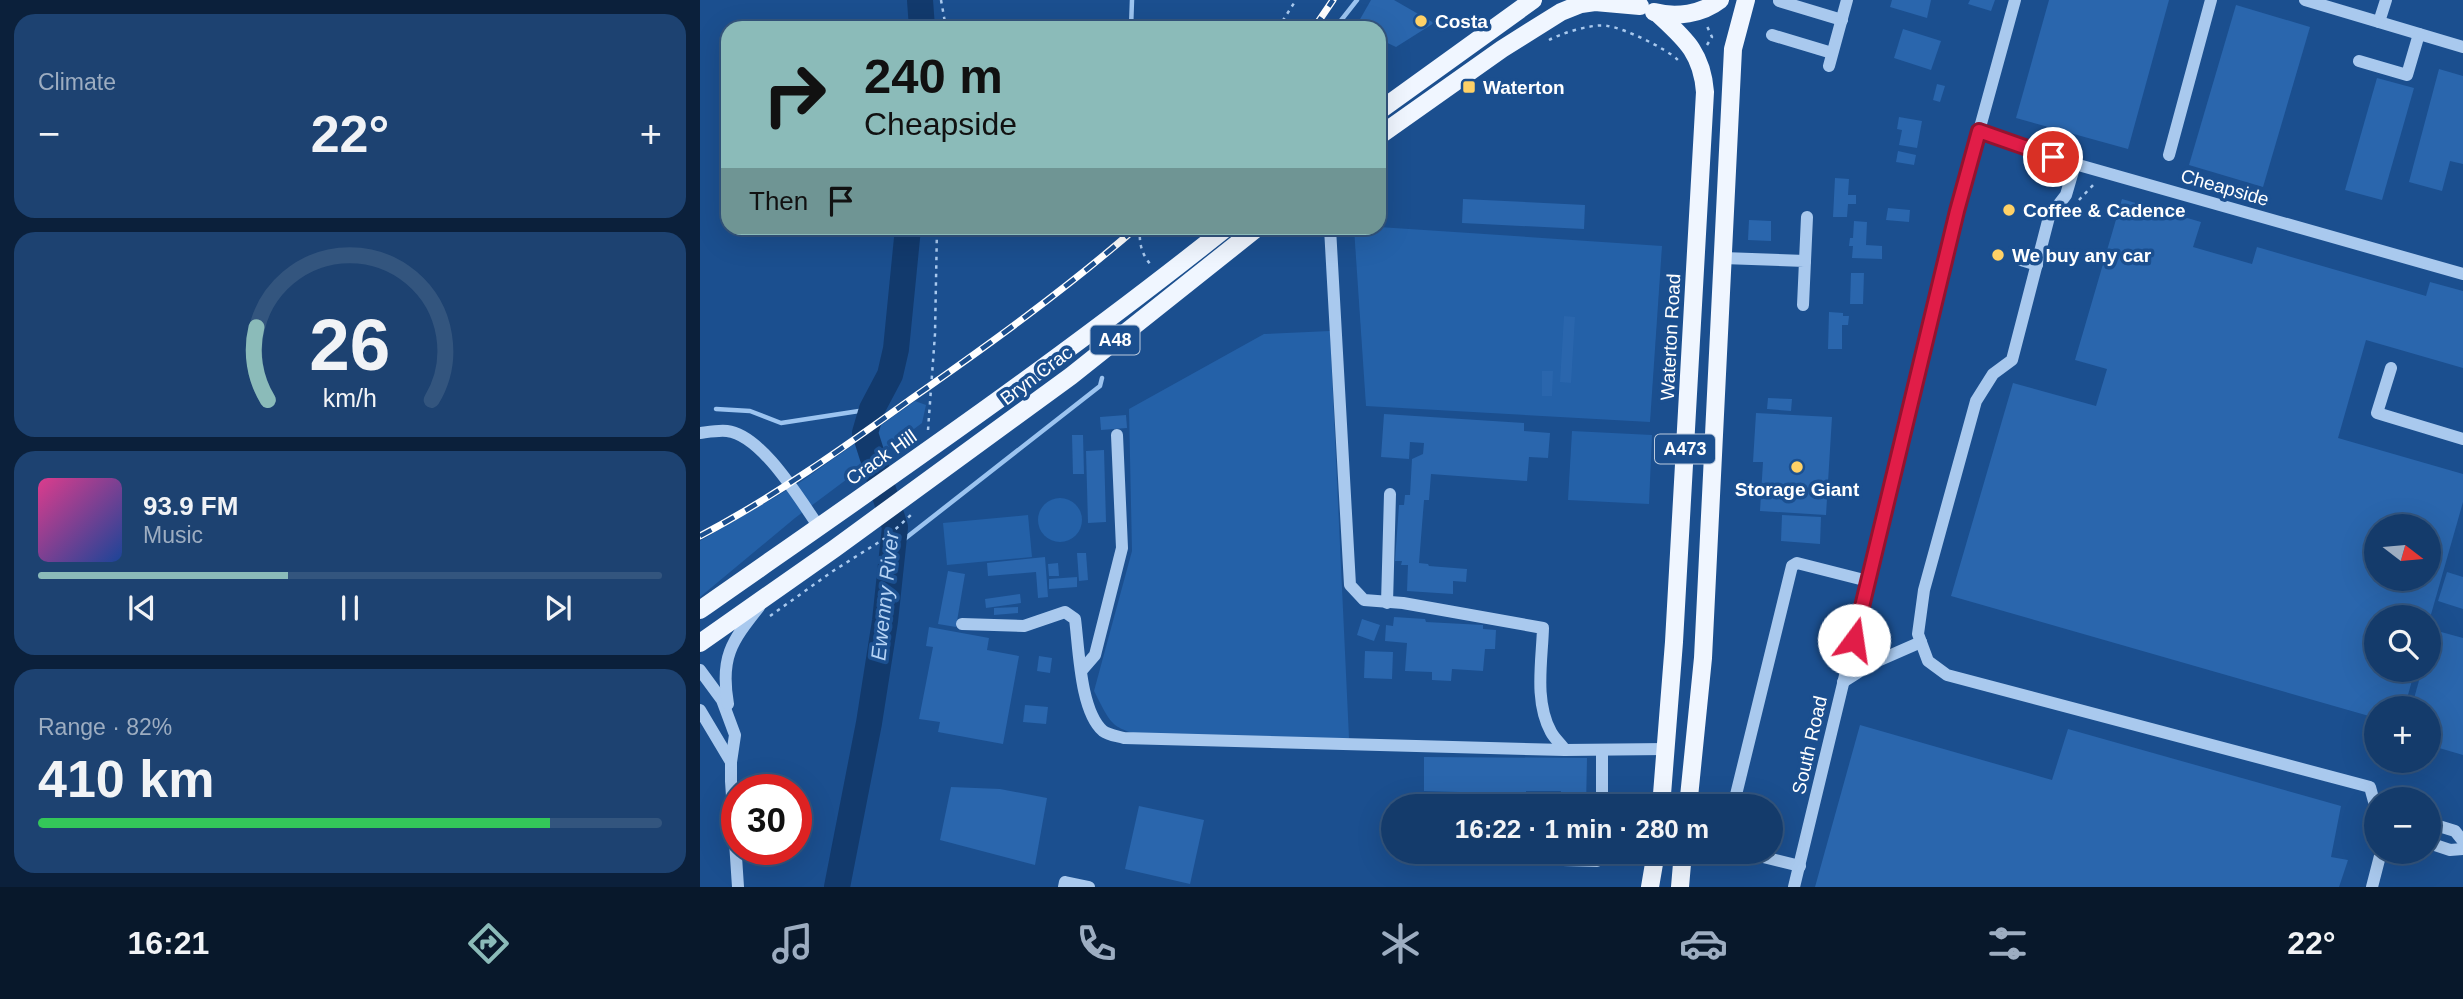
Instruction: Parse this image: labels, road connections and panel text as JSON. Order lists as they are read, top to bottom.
{
  "streets": {
    "main road": [
      "Waterton Road",
      "A48",
      "Bryn Crac",
      "A473",
      "Crack Hill"
    ],
    "street": ["Cheapside", "South Road"]
  },
  "crossings": [
    ["Cheapside", "South Road"],
    ["A48", "Bryn Crac"],
    ["A48", "Crack Hill"],
    ["Bryn Crac", "Crack Hill"]
  ],
  "water": ["Ewenny River"],
  "places": {
    "other": [
      "Costa",
      "Coffee & Cadence",
      "We buy any car",
      "Storage Giant"
    ],
    "transit": ["Waterton"]
  },
  "north": "right",
  "page": {
    "tile": [
      "Climate",
      ["Range · 82%", "410 km"]
    ],
    "turn": ["240 m", "Cheapside"],
    "heat": ["−", "22°", "+"],
    "then": "Then",
    "song": ["93.9 FM", "Music"],
    "map_buttons": ["+", "−"],
    "limit": "30",
    "trip": "16:22 · 1 min · 280 m",
    "tabs": ["16:21", "22°"],
    "gauge": ["26", "km/h"]
  }
}
